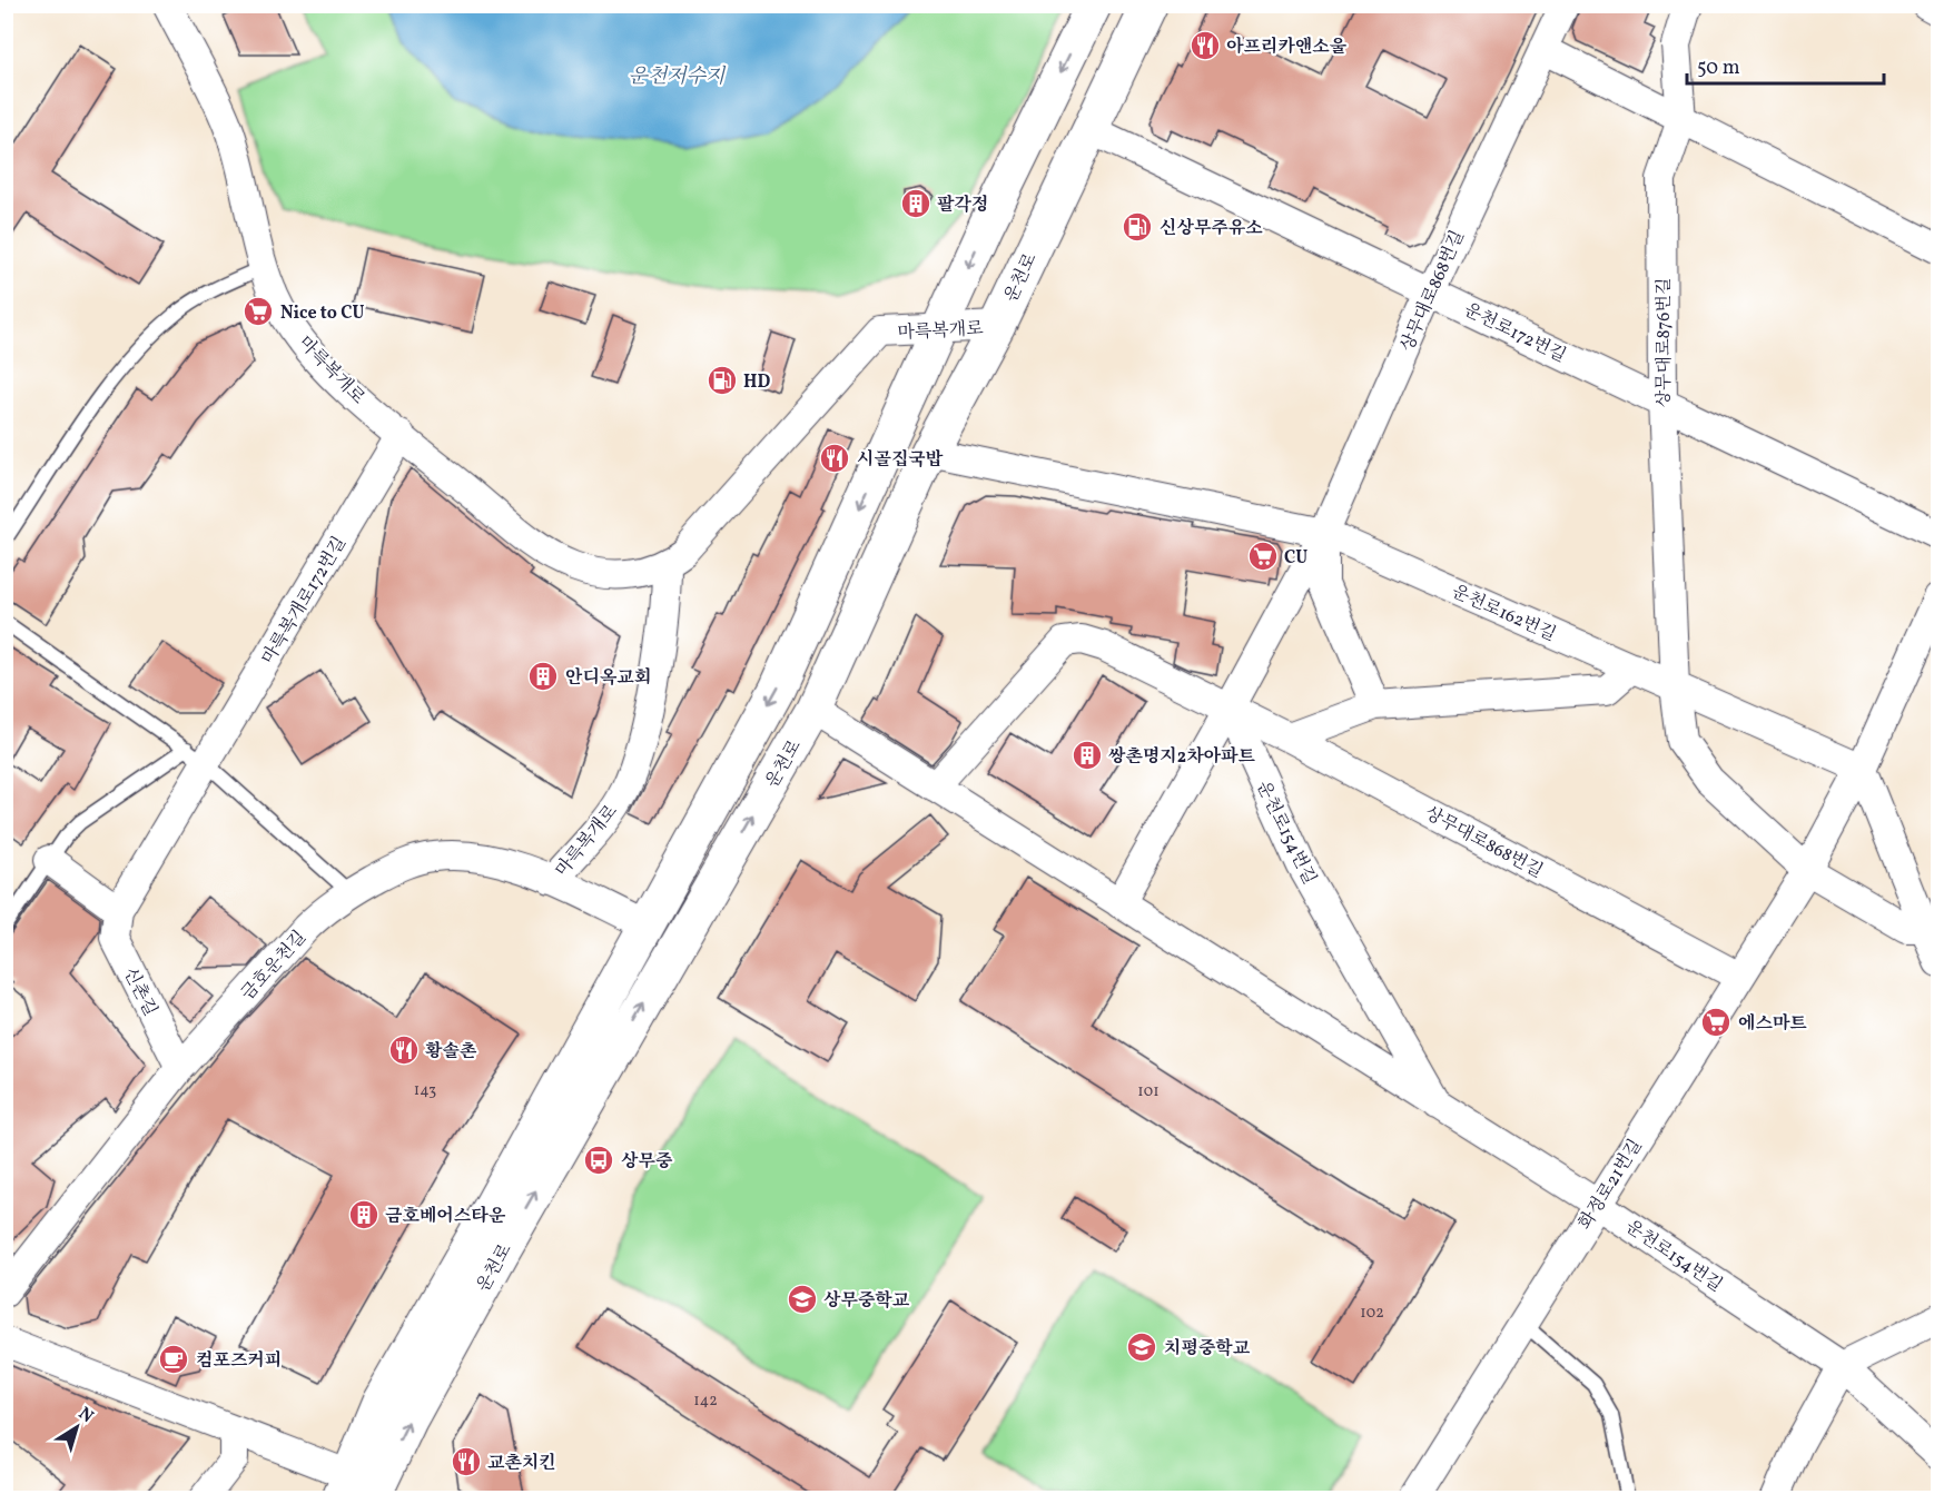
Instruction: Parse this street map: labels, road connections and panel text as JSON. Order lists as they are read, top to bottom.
{
  "streets": {
    "street": [
      "운천로",
      "상무대로868번길",
      "마륵복개로",
      "운천로172번길",
      "상무대로876번길",
      "마륵복개로172번길",
      "운천로162번길",
      "운천로154번길",
      "금호운천길",
      "신촌길",
      "화정로21번길"
    ]
  },
  "crossings": [
    ["운천로", "마륵복개로"],
    ["운천로", "운천로172번길"],
    ["운천로", "운천로162번길"],
    ["운천로", "운천로154번길"],
    ["운천로", "금호운천길"],
    ["상무대로868번길", "운천로172번길"],
    ["상무대로868번길", "운천로162번길"],
    ["상무대로868번길", "운천로154번길"],
    ["상무대로868번길", "화정로21번길"],
    ["마륵복개로", "마륵복개로172번길"],
    ["마륵복개로", "금호운천길"],
    ["운천로172번길", "상무대로876번길"],
    ["상무대로876번길", "운천로162번길"],
    ["마륵복개로172번길", "신촌길"],
    ["운천로162번길", "화정로21번길"],
    ["운천로154번길", "화정로21번길"],
    ["금호운천길", "신촌길"]
  ],
  "water": ["운천저수지"],
  "places": {
    "restaurant": [
      "아프리카앤소울",
      "시골집국밥",
      "황솔촌",
      "교촌치킨"
    ],
    "building": [
      "팔각정",
      "안디옥교회",
      "쌍촌명지2차아파트",
      "금호베어스타운"
    ],
    "fuel station": ["신상무주유소", "HD"],
    "supermarket": ["Nice to CU", "CU", "에스마트"],
    "bus stop": ["상무중"],
    "school or university": ["상무중학교", "치평중학교"],
    "cafe": ["컴포즈커피"]
  },
  "house_numbers": [
    "143",
    "101",
    "102",
    "142"
  ],
  "scale_bar": "50 m",
  "north": "top right"
}
